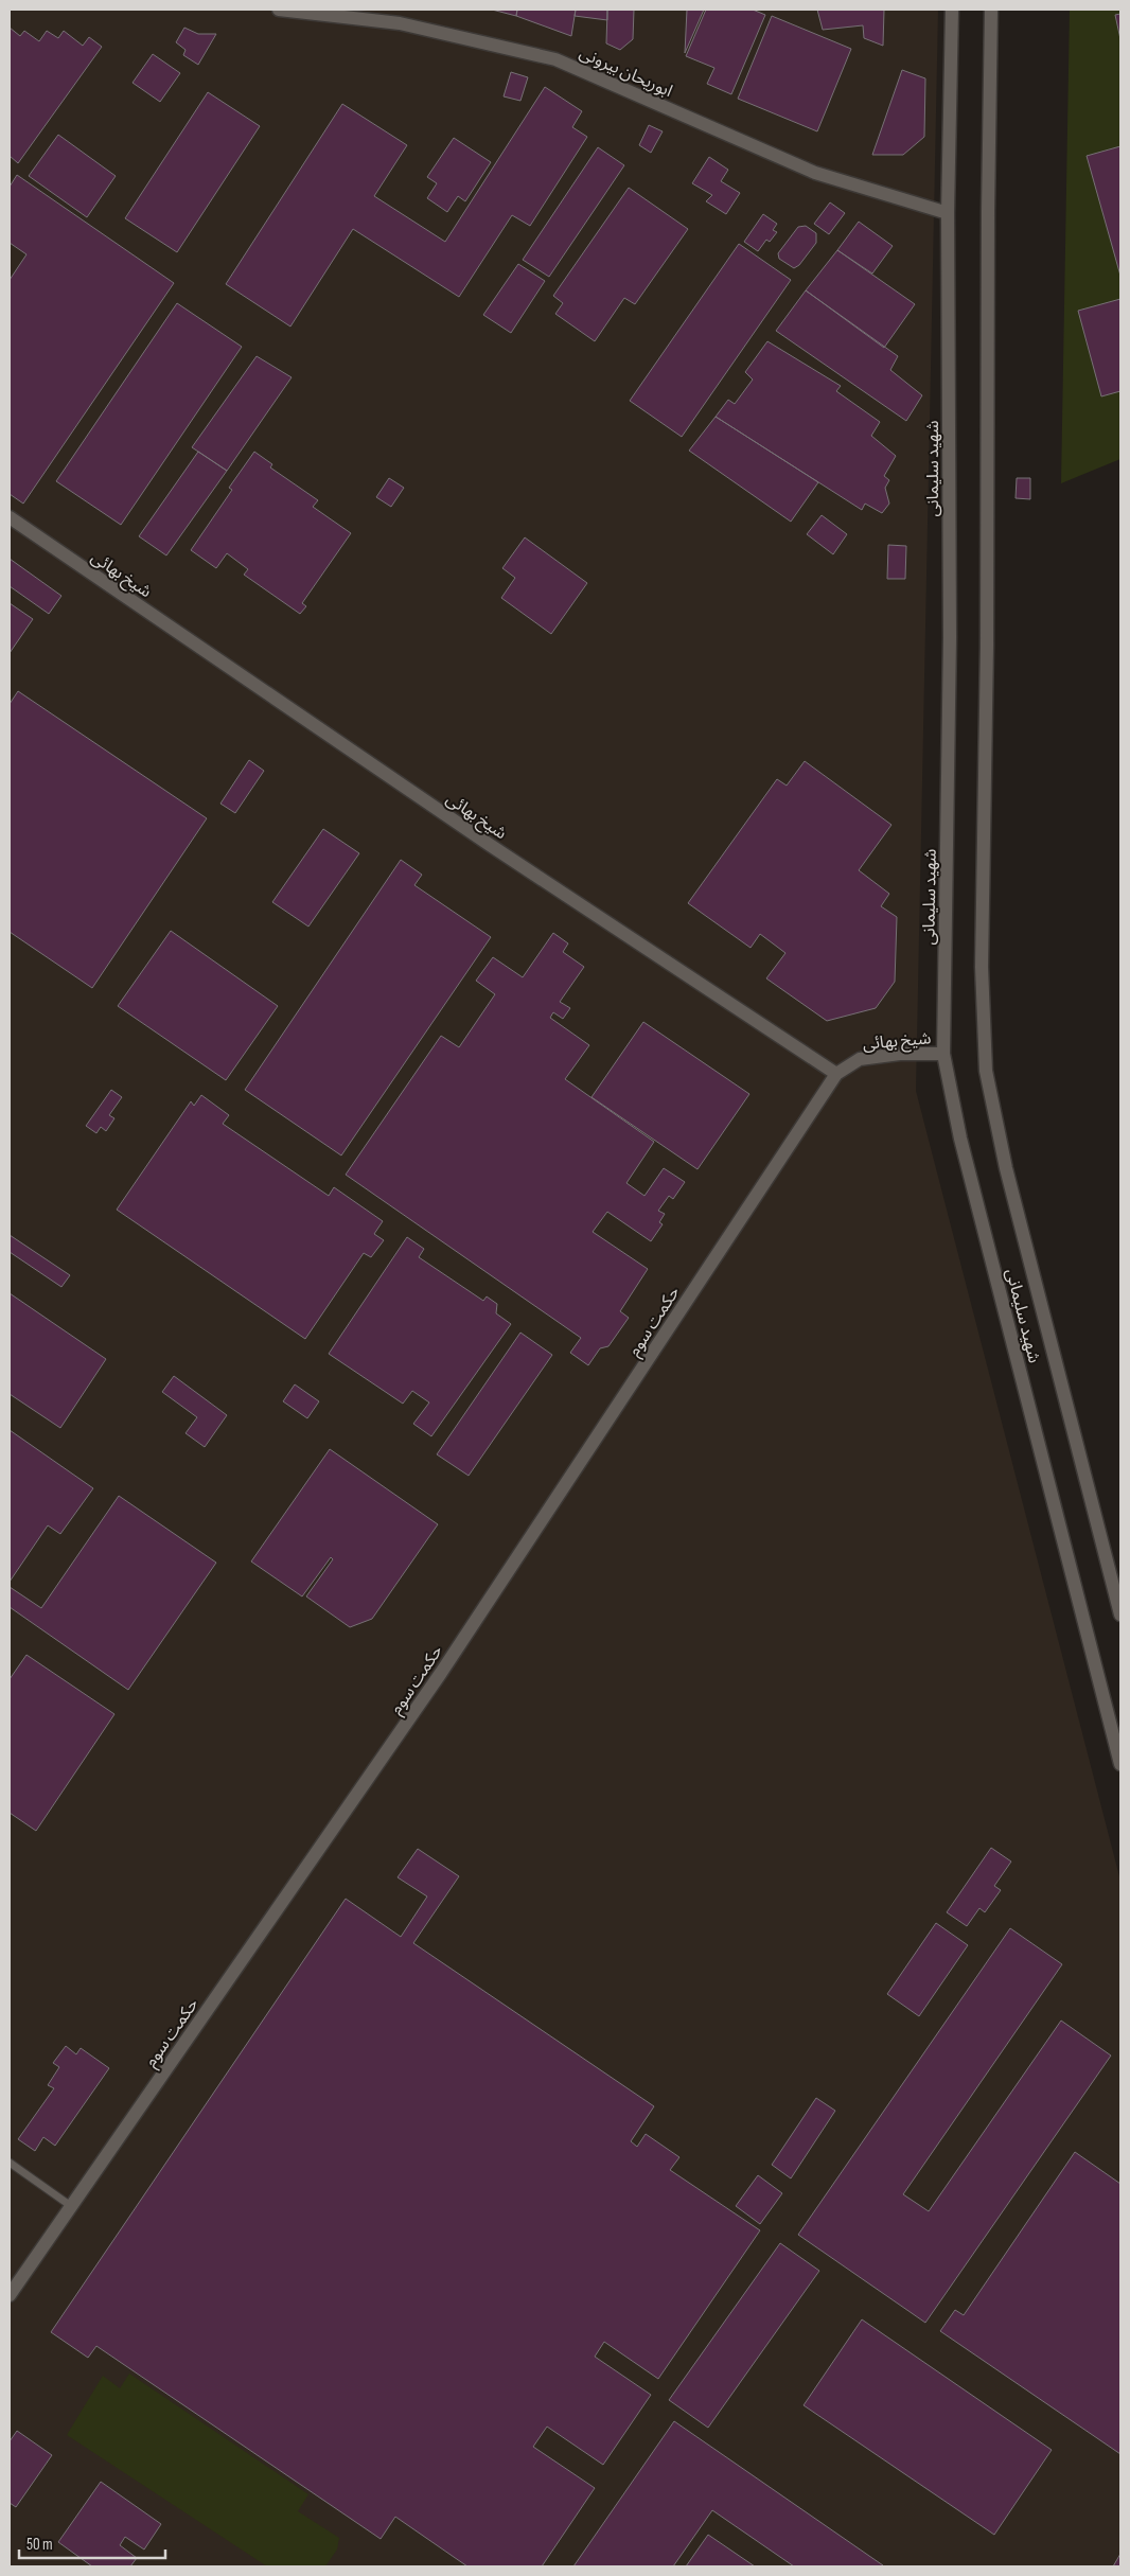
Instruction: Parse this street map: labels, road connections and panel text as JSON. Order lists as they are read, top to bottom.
{
  "streets": {
    "main road": [
      "ابوریحان بیرونی",
      "شهید سلیمانی",
      "شیخ بهائی",
      "حکمت سوم"
    ]
  },
  "crossings": [
    ["ابوریحان بیرونی", "شهید سلیمانی"],
    ["شهید سلیمانی", "شیخ بهائی"],
    ["شیخ بهائی", "حکمت سوم"]
  ],
  "scale_bar": "50 m"
}
